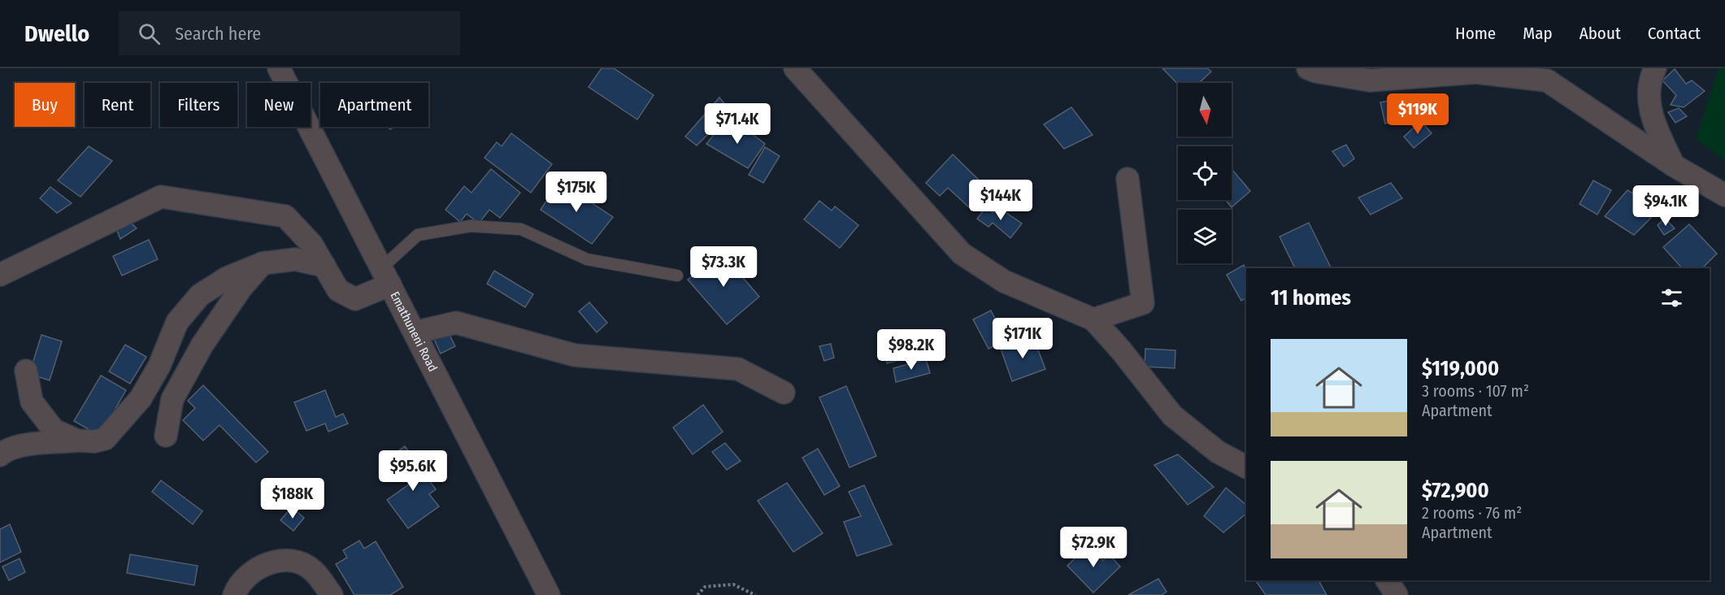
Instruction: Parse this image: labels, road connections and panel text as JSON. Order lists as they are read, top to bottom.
{
  "streets": {
    "street": ["Emathuneni Road"]
  },
  "north": "bottom",
  "page": {
    "header": "Dwello",
    "search": "Search here",
    "nav": [
      "Home",
      "Map",
      "About",
      "Contact"
    ],
    "chip": [
      "Buy",
      "Rent",
      "Filters",
      "New",
      "Apartment"
    ],
    "price": [
      "$119K",
      "$71.4K",
      "$175K",
      "$144K",
      "$94.1K",
      "$73.3K",
      "$171K",
      "$98.2K",
      "$95.6K",
      "$188K",
      "$72.9K"
    ],
    "heading": "11 homes",
    "list": [
      {
        "name": "$119,000",
        "note": "3 rooms · 107 m² · Apartment"
      },
      {
        "name": "$72,900",
        "note": "2 rooms · 76 m² · Apartment"
      }
    ]
  }
}
